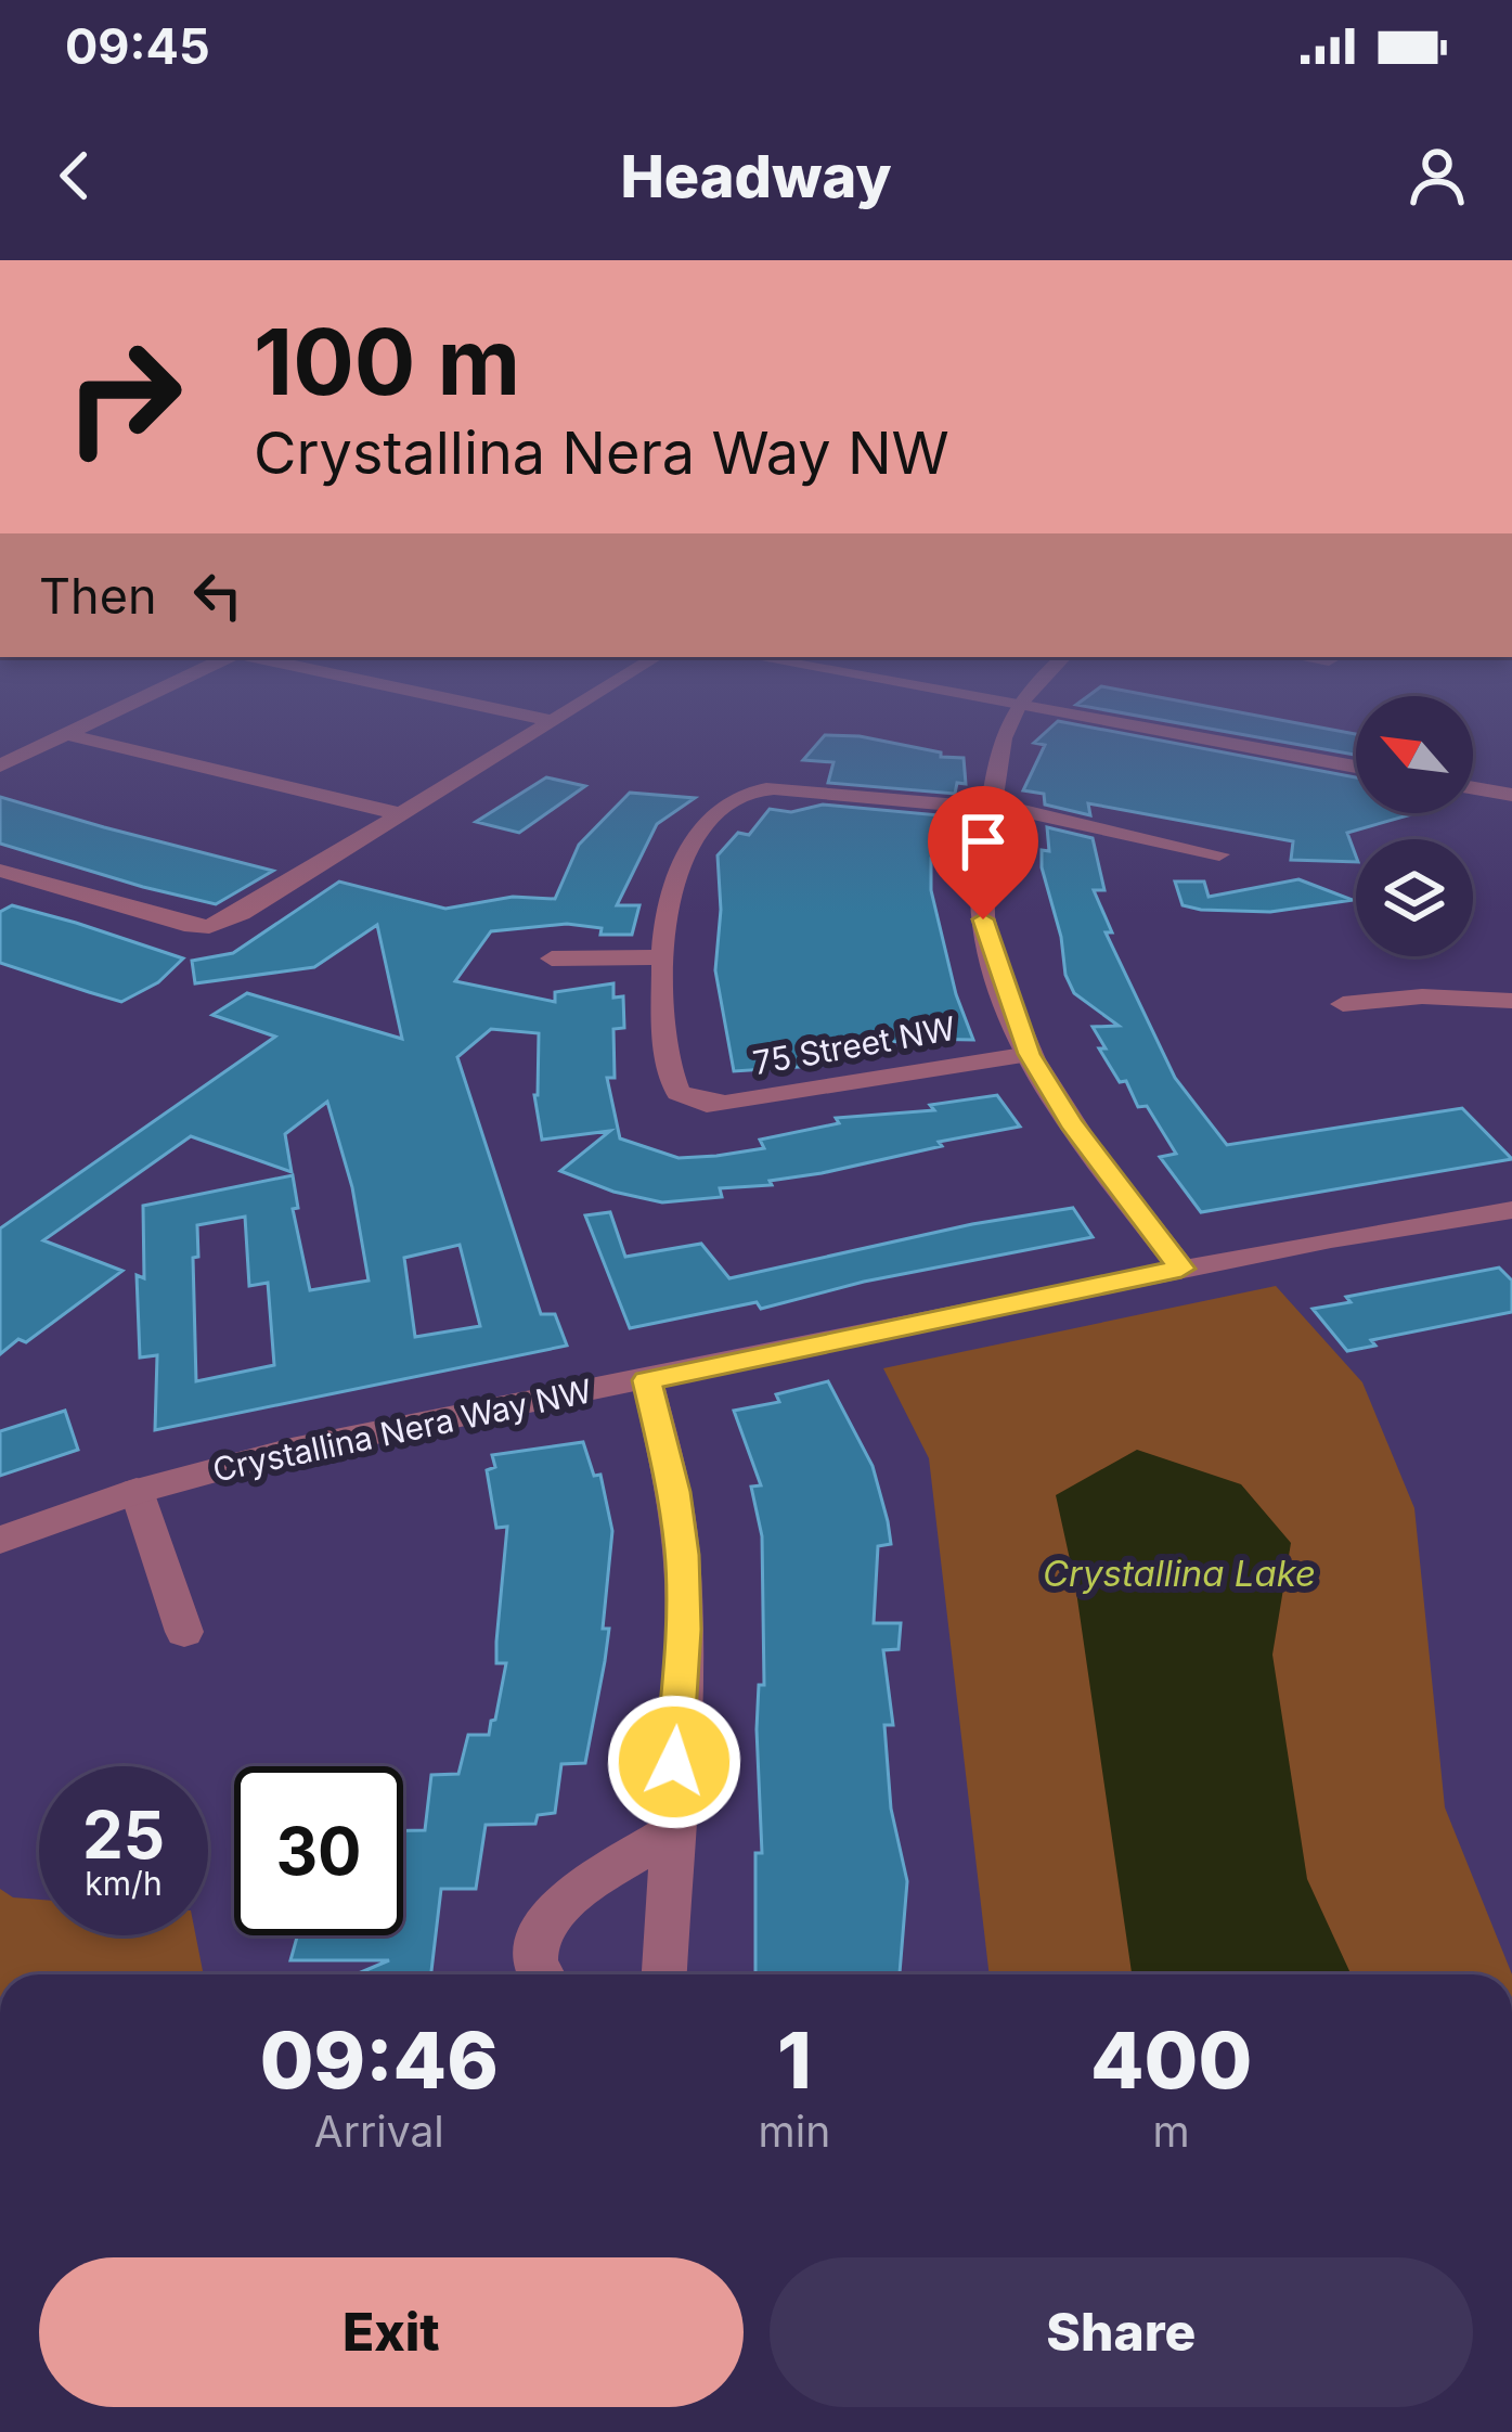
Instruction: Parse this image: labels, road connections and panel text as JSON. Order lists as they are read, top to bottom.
{
  "streets": {
    "street": ["75 Street NW", "Crystallina Nera Way NW"]
  },
  "water": ["Crystallina Lake"],
  "north": "top left",
  "page": {
    "status": "09:45",
    "header": "Headway",
    "turn": ["100 m", "Crystallina Nera Way NW"],
    "then": "Then",
    "speed": "25 km/h",
    "limit": "30",
    "eta": [
      "09:46",
      "Arrival",
      "1",
      "min",
      "400",
      "m"
    ],
    "buttons": ["Exit", "Share"]
  }
}
